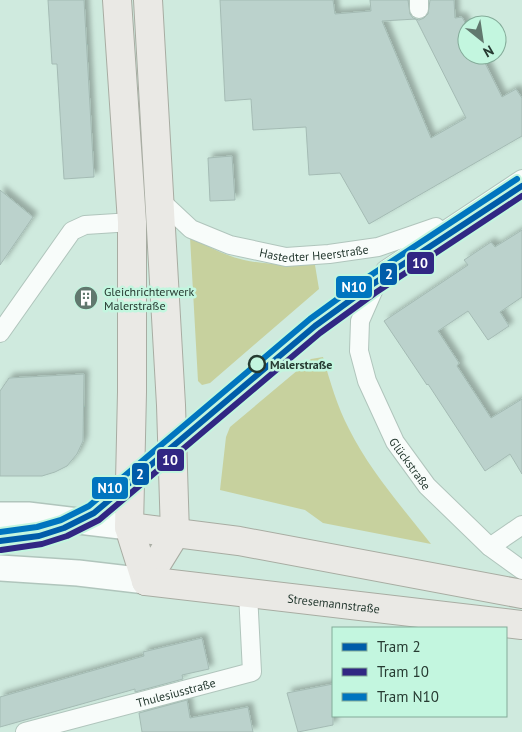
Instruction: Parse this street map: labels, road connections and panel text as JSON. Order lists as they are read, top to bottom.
{
  "streets": {
    "main road": ["Stresemannstraße"],
    "street": ["Hastedter Heerstraße", "Glückstraße", "Thulesiusstraße"]
  },
  "crossings": [
    ["Hastedter Heerstraße", "Glückstraße"],
    ["Stresemannstraße", "Thulesiusstraße"]
  ],
  "places": {
    "building": ["Gleichrichterwerk Malerstraße"],
    "other": ["Malerstraße"]
  },
  "lines": ["tram line N10", "tram line 2", "tram line 10"],
  "legend": ["Tram 2", "Tram 10", "Tram N10"],
  "north": "bottom right"
}
